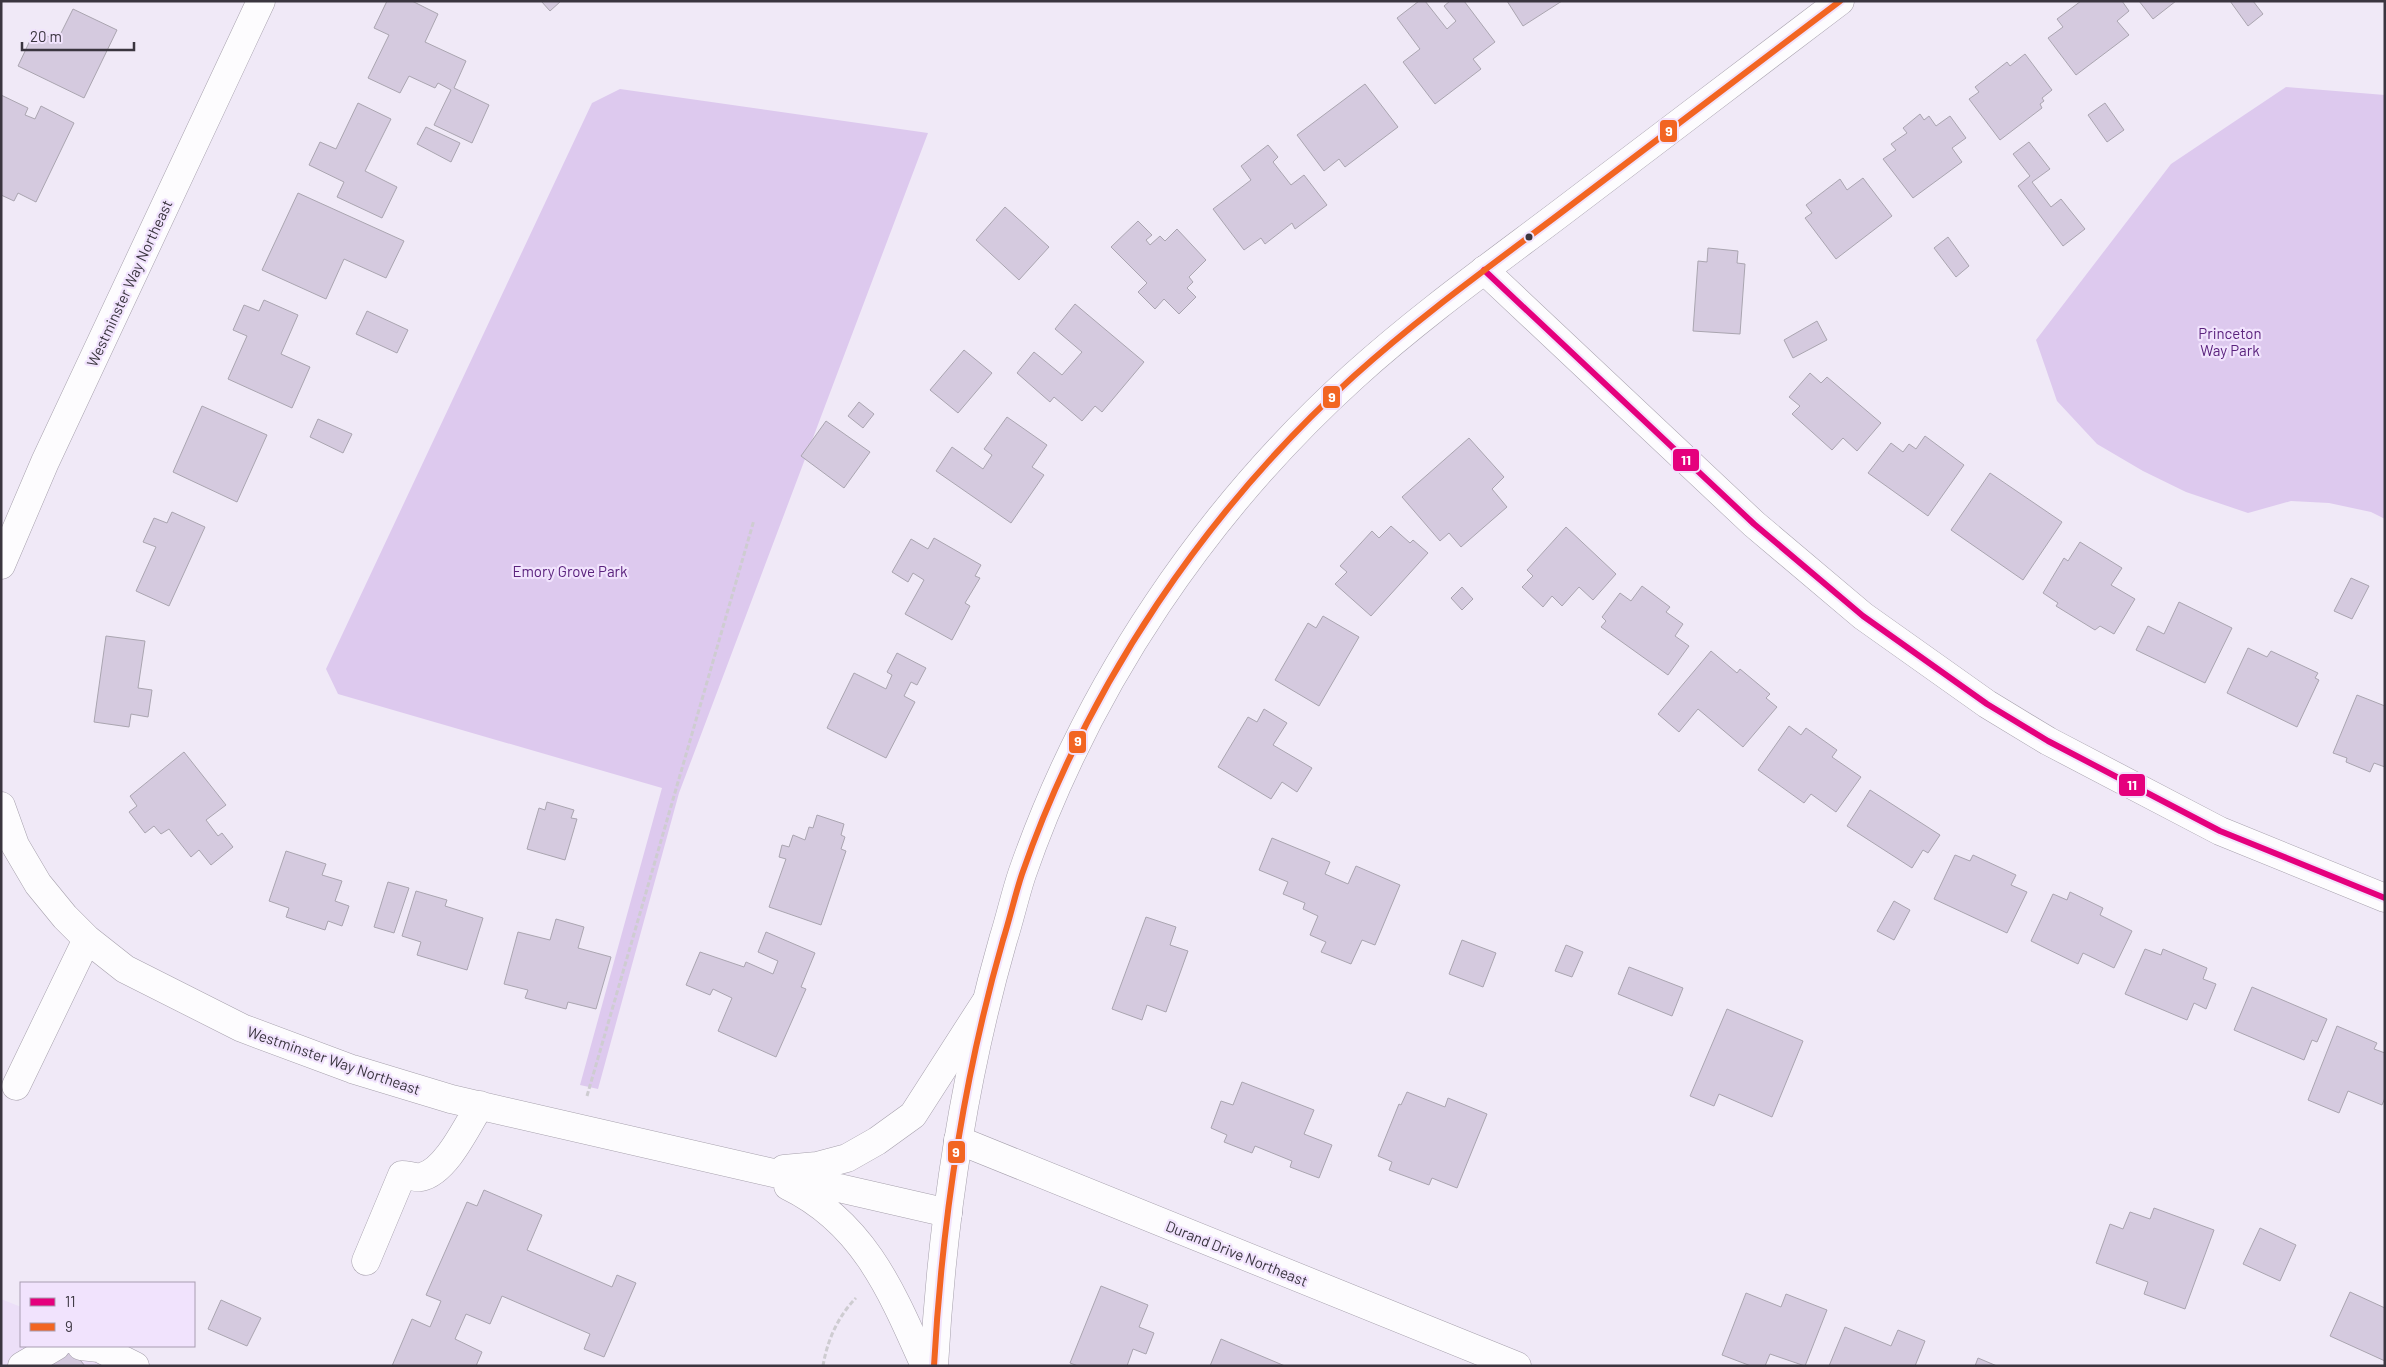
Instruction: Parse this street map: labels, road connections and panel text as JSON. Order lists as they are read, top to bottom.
{
  "streets": {
    "street": ["Westminster Way Northeast", "Durand Drive Northeast"]
  },
  "parks": ["Princeton Way Park", "Emory Grove Park"],
  "lines": ["transit line 9", "transit line 11"],
  "legend": ["11", "9"],
  "scale_bar": "20 m"
}
